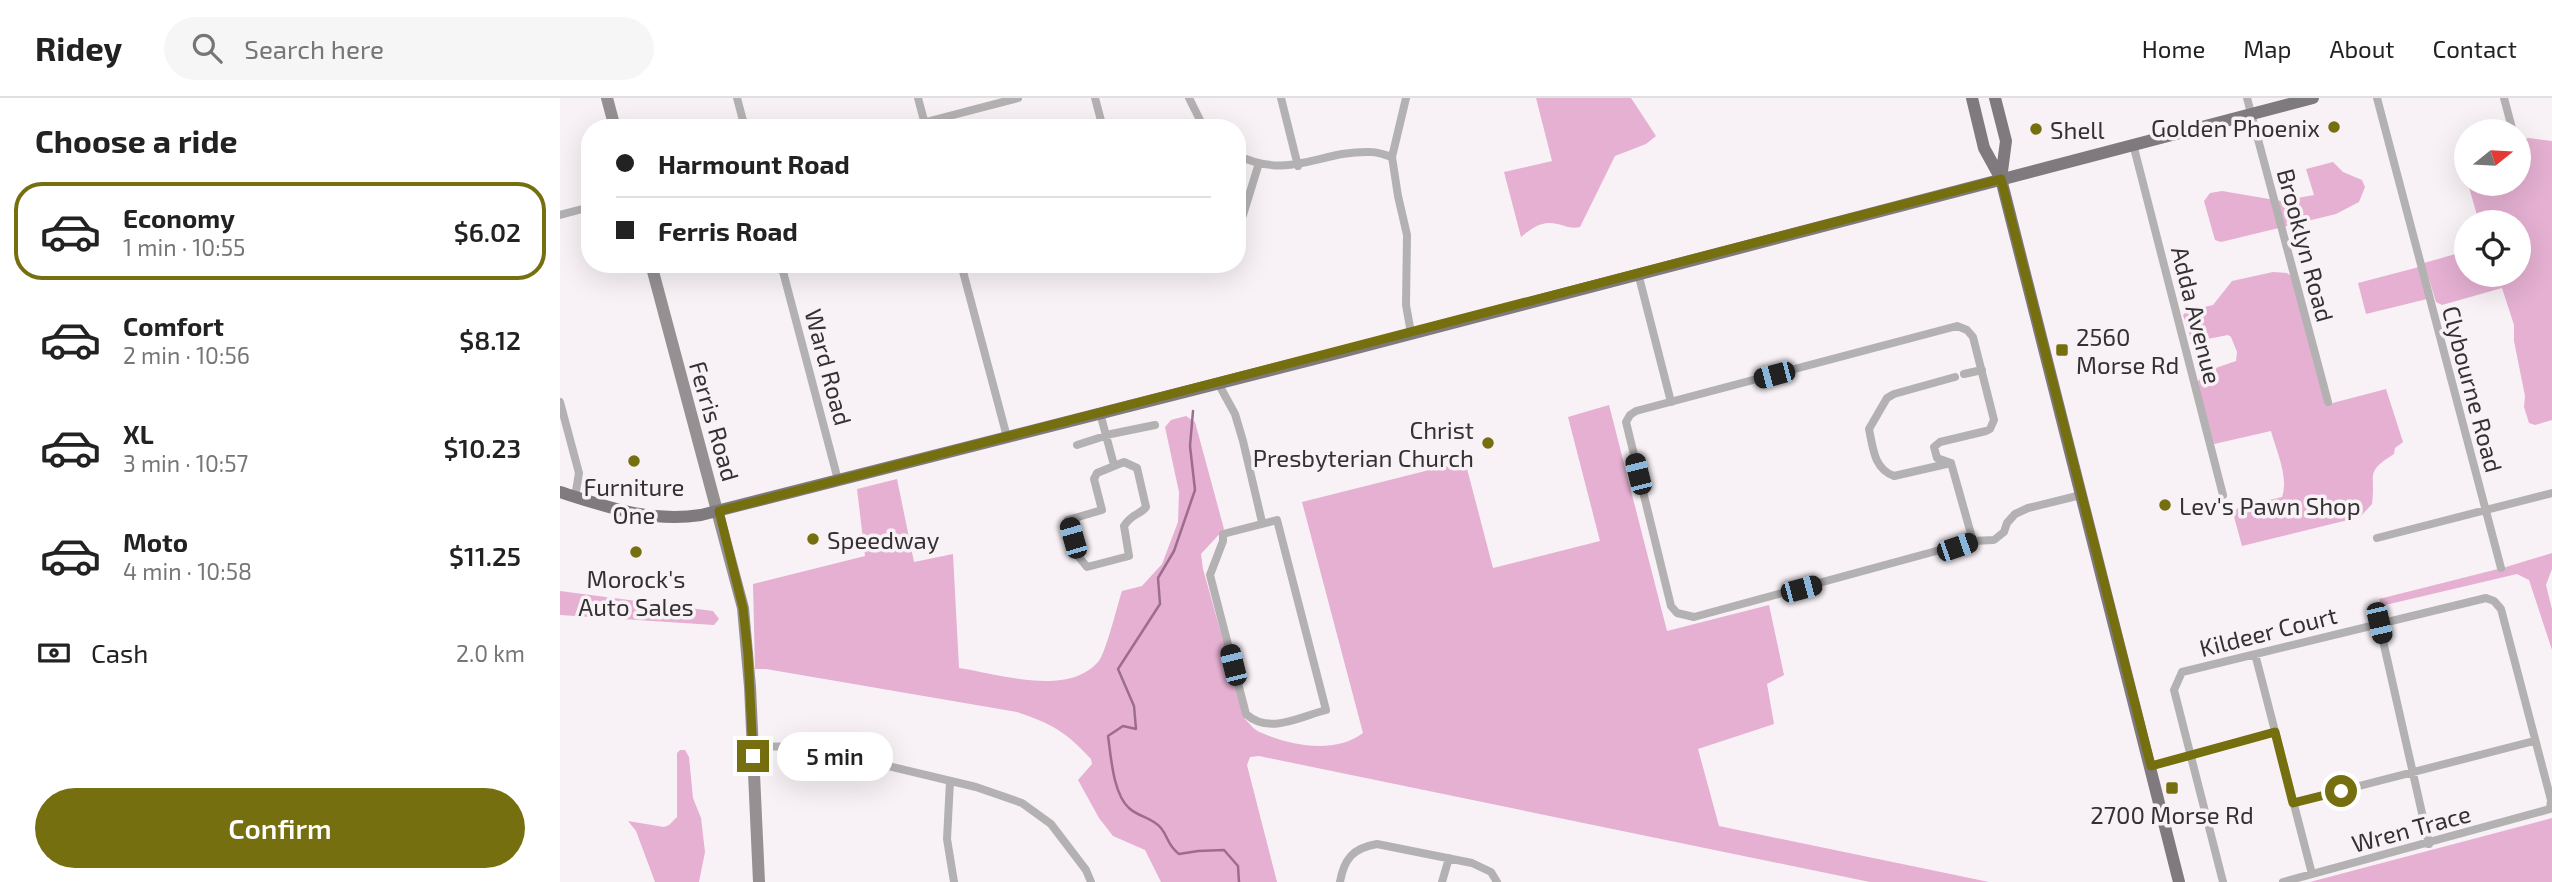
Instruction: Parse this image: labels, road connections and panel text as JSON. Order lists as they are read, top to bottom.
{
  "streets": {
    "main road": ["Ferris Road"],
    "street": [
      "Brooklyn Road",
      "Adda Avenue",
      "Ward Road",
      "Clybourne Road",
      "Kildeer Court",
      "Wren Trace"
    ]
  },
  "crossings": [
    ["Kildeer Court", "Wren Trace"]
  ],
  "places": {
    "other": [
      "Golden Phoenix",
      "Shell",
      "Christ Presbyterian Church",
      "Furniture One",
      "Lev's Pawn Shop",
      "Speedway",
      "Morock's Auto Sales"
    ],
    "transit": ["2560 Morse Rd", "2700 Morse Rd"]
  },
  "north": "right",
  "page": {
    "header": "Ridey",
    "search": "Search here",
    "nav": [
      "Home",
      "Map",
      "About",
      "Contact"
    ],
    "heading": "Choose a ride",
    "banner": ["Harmount Road", "Ferris Road"],
    "list": [
      {
        "name": "Economy",
        "note": "1 min · 10:55",
        "value": "$6.02"
      },
      {
        "name": "Comfort",
        "note": "2 min · 10:56",
        "value": "$8.12"
      },
      {
        "name": "XL",
        "note": "3 min · 10:57",
        "value": "$10.23"
      },
      {
        "name": "Moto",
        "note": "4 min · 10:58",
        "value": "$11.25"
      }
    ],
    "pay": ["Cash", "2.0 km"],
    "bubble": "5 min",
    "buttons": "Confirm"
  }
}
